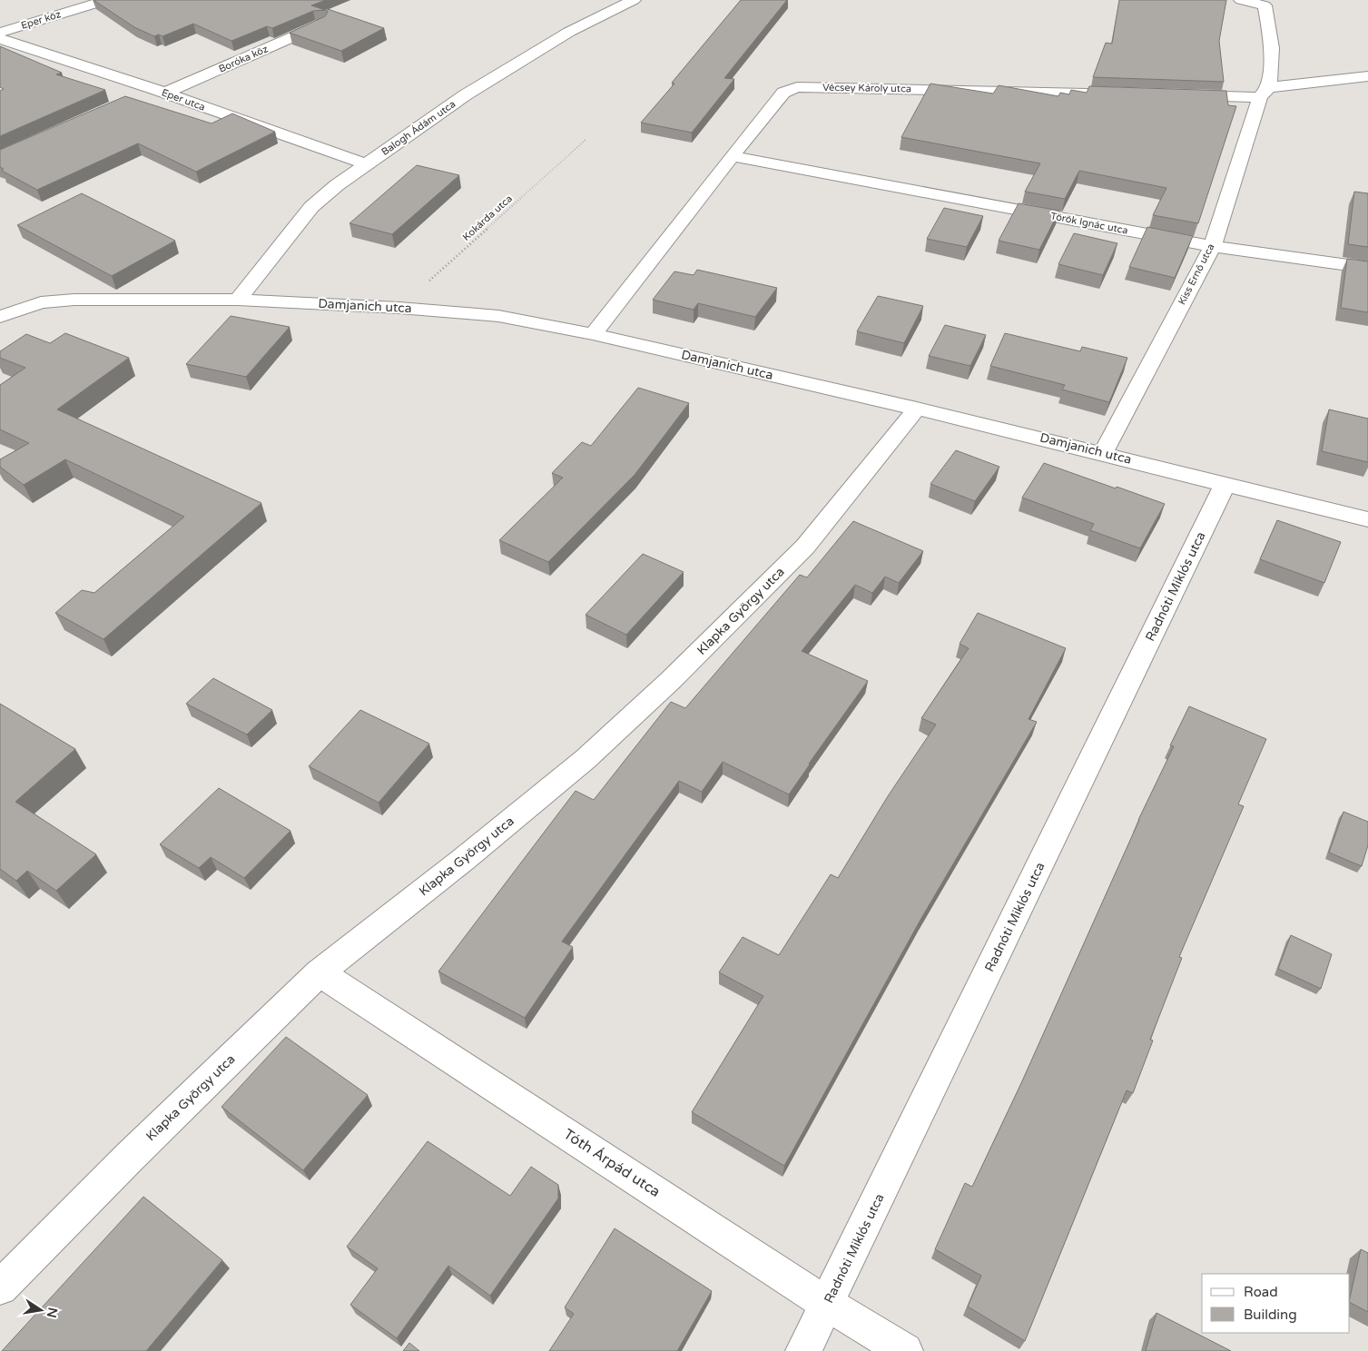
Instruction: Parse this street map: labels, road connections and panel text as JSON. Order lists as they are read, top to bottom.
{
  "streets": {
    "street": [
      "Eper köz",
      "Boróka köz",
      "Vécsey Károly utca",
      "Eper utca",
      "Balogh Ádám utca",
      "Török Ignác utca",
      "Kiss Ernő utca",
      "Damjanich utca",
      "Radnóti Miklós utca",
      "Klapka György utca",
      "Tóth Árpád utca"
    ],
    "path": ["Kokárda utca"]
  },
  "crossings": [
    ["Boróka köz", "Eper utca"],
    ["Vécsey Károly utca", "Török Ignác utca"],
    ["Vécsey Károly utca", "Damjanich utca"],
    ["Eper utca", "Balogh Ádám utca"],
    ["Balogh Ádám utca", "Damjanich utca"],
    ["Kokárda utca", "Damjanich utca"],
    ["Török Ignác utca", "Kiss Ernő utca"],
    ["Kiss Ernő utca", "Damjanich utca"],
    ["Damjanich utca", "Radnóti Miklós utca"],
    ["Damjanich utca", "Klapka György utca"],
    ["Radnóti Miklós utca", "Tóth Árpád utca"],
    ["Klapka György utca", "Tóth Árpád utca"]
  ],
  "legend": ["Road", "Building"],
  "north": "right"
}
